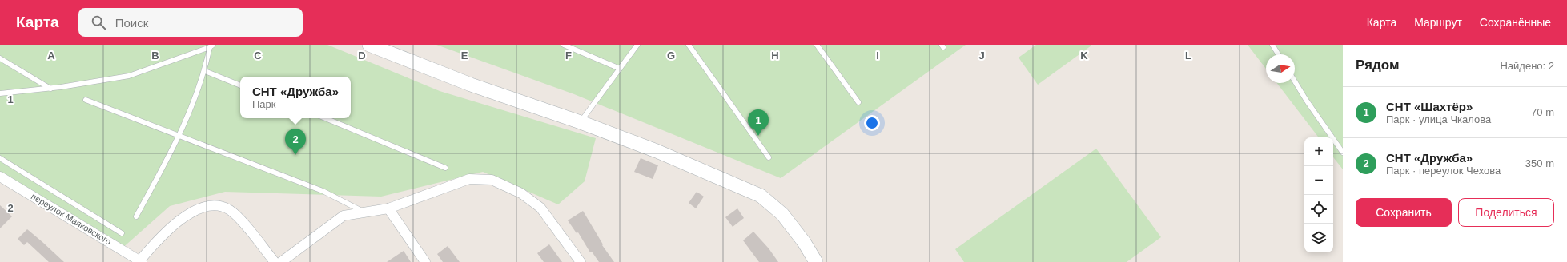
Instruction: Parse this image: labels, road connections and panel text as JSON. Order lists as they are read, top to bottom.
{
  "streets": {
    "street": ["переулок Маяковского"]
  },
  "north": "right",
  "page": {
    "header": "Карта",
    "search": "Поиск",
    "nav": ["Карта", "Маршрут", "Сохранённые"],
    "heading": ["Рядом", "Найдено: 2"],
    "popup": ["СНТ «Дружба»", "Парк"],
    "list": [
      {
        "mark": "1",
        "name": "СНТ «Шахтёр»",
        "note": "Парк · улица Чкалова",
        "value": "70 m"
      },
      {
        "mark": "2",
        "name": "СНТ «Дружба»",
        "note": "Парк · переулок Чехова",
        "value": "350 m"
      }
    ],
    "pins": ["1", "2"],
    "map_buttons": ["+", "−"],
    "buttons": ["Сохранить", "Поделиться"]
  },
  "grid": {
    "columns": [
      "A",
      "B",
      "C",
      "D",
      "E",
      "F",
      "G",
      "H",
      "I",
      "J",
      "K",
      "L"
    ],
    "rows": ["1", "2"]
  }
}
